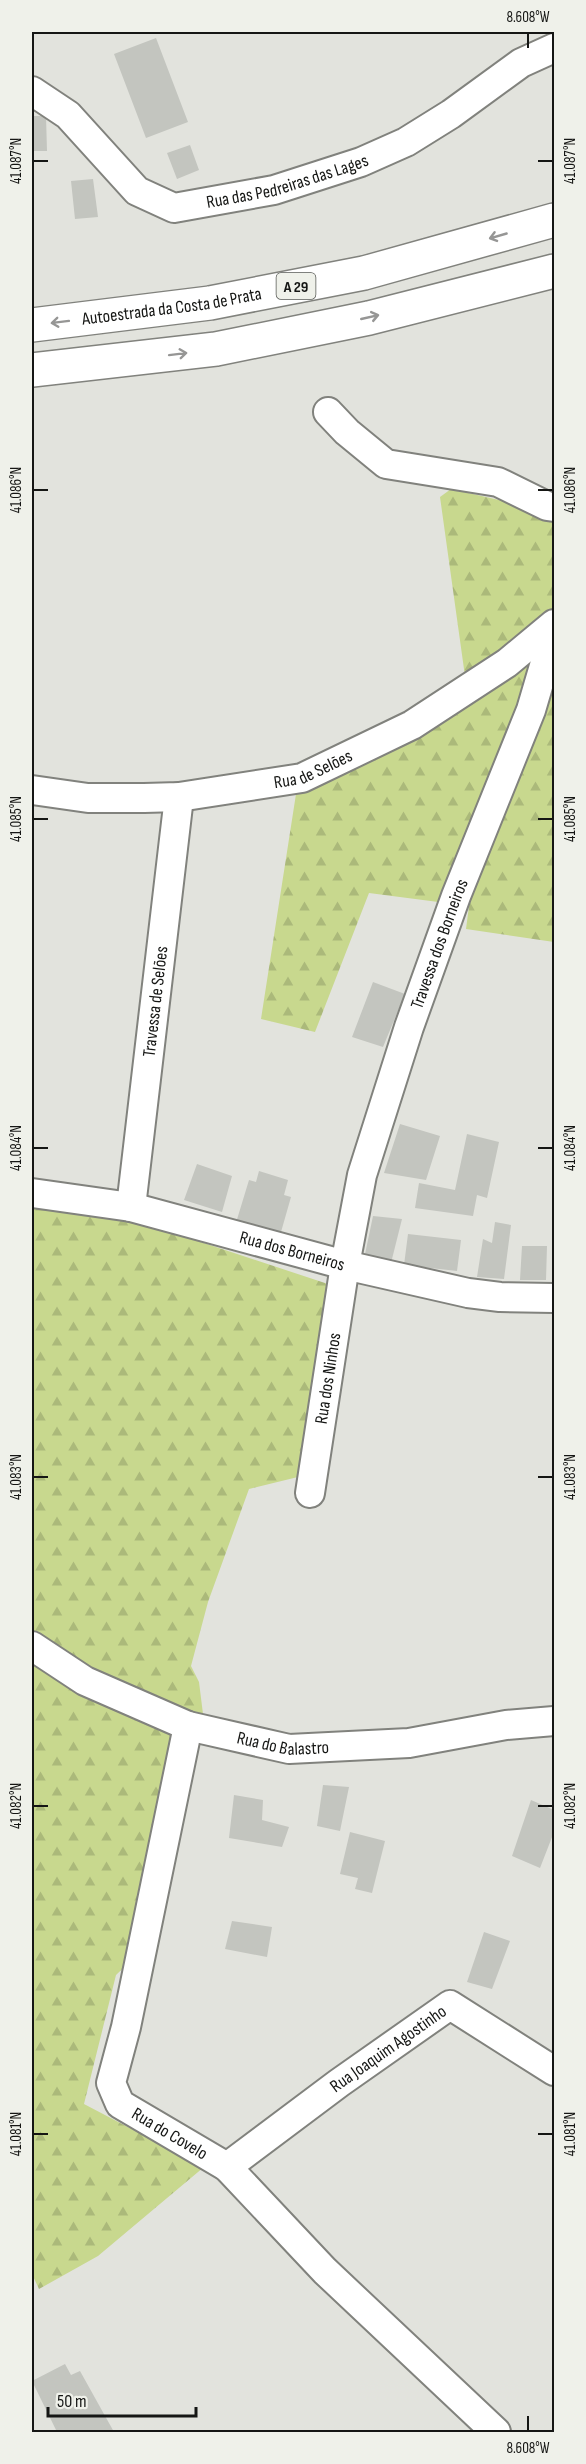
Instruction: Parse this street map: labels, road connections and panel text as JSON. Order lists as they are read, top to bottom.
{
  "streets": {
    "highway": ["A 29", "Autoestrada da Costa de Prata"],
    "street": [
      "Rua das Pedreiras das Lages",
      "Rua de Selões",
      "Travessa dos Borneiros",
      "Travessa de Selões",
      "Rua dos Borneiros",
      "Rua dos Ninhos",
      "Rua do Balastro",
      "Rua Joaquim Agostinho",
      "Rua do Covelo"
    ]
  },
  "crossings": [
    ["Rua de Selões", "Travessa de Selões"],
    ["Travessa dos Borneiros", "Rua dos Borneiros"],
    ["Travessa dos Borneiros", "Rua dos Ninhos"],
    ["Travessa de Selões", "Rua dos Borneiros"],
    ["Rua dos Borneiros", "Rua dos Ninhos"],
    ["Rua do Balastro", "Rua do Covelo"],
    ["Rua Joaquim Agostinho", "Rua do Covelo"]
  ],
  "scale_bar": "50 m",
  "coordinates": [
    "8.608°W",
    "41.087°N",
    "41.086°N",
    "41.085°N",
    "41.084°N",
    "41.083°N",
    "41.082°N",
    "41.081°N"
  ]
}
